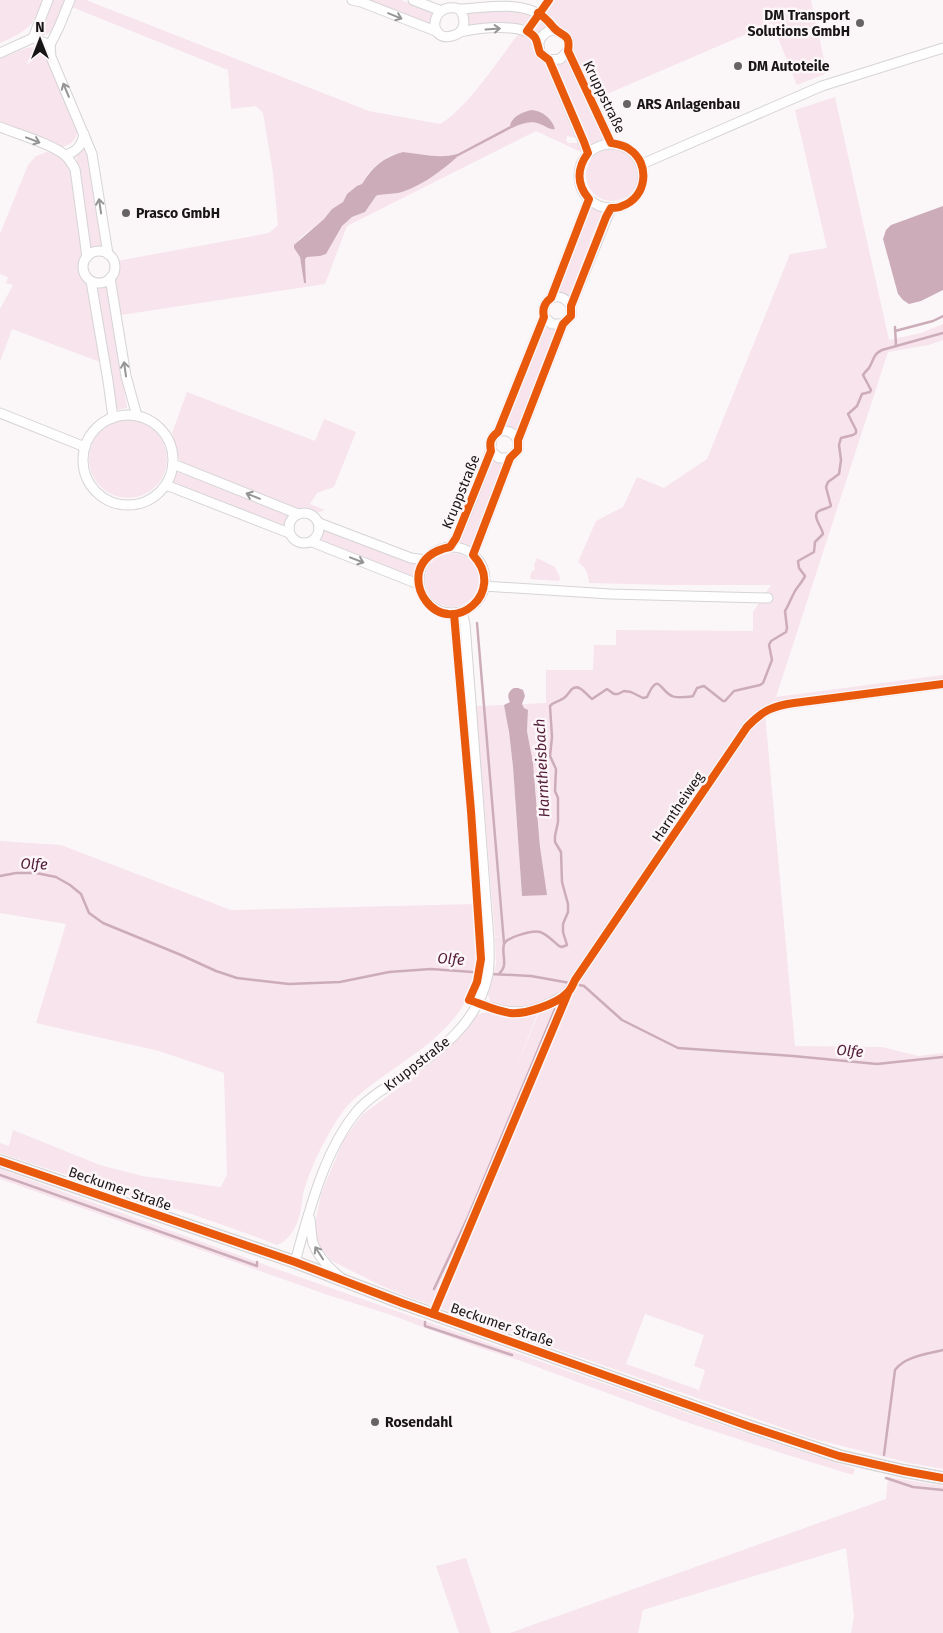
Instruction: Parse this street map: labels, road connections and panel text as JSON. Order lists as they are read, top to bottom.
{
  "streets": {
    "main road": ["Beckumer Straße"],
    "street": ["Kruppstraße", "Harntheiweg"]
  },
  "crossings": [
    ["Kruppstraße", "Harntheiweg"],
    ["Kruppstraße", "Beckumer Straße"]
  ],
  "water": ["Harntheisbach", "Olfe"],
  "places": [
    "DM Transport Solutions GmbH",
    "DM Autoteile",
    "ARS Anlagenbau",
    "Prasco GmbH",
    "Rosendahl"
  ],
  "north": "top"
}
